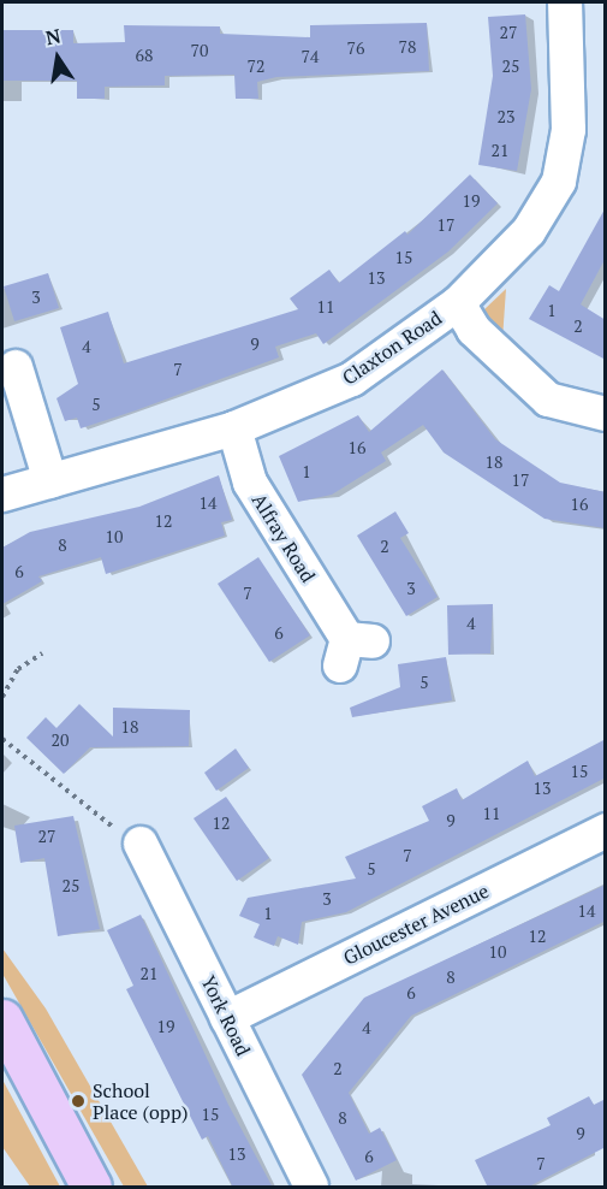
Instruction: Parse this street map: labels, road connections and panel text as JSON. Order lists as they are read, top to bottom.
{
  "streets": {
    "street": [
      "Claxton Road",
      "Alfray Road",
      "Gloucester Avenue",
      "York Road"
    ]
  },
  "crossings": [
    ["Claxton Road", "Alfray Road"],
    ["Gloucester Avenue", "York Road"]
  ],
  "places": ["School Place (opp)"],
  "house_numbers": [
    "27",
    "78",
    "76",
    "70",
    "68",
    "74",
    "72",
    "25",
    "23",
    "21",
    "19",
    "17",
    "15",
    "13",
    "3",
    "11",
    "1",
    "2",
    "9",
    "4",
    "7",
    "5",
    "16",
    "18",
    "1",
    "17",
    "14",
    "16",
    "12",
    "10",
    "8",
    "2",
    "6",
    "3",
    "7",
    "4",
    "6",
    "5",
    "18",
    "20",
    "15",
    "13",
    "11",
    "9",
    "12",
    "27",
    "7",
    "5",
    "25",
    "3",
    "14",
    "1",
    "12",
    "10",
    "21",
    "8",
    "6",
    "19",
    "4",
    "2",
    "15",
    "8",
    "9",
    "13",
    "6",
    "7"
  ],
  "north": "top"
}
